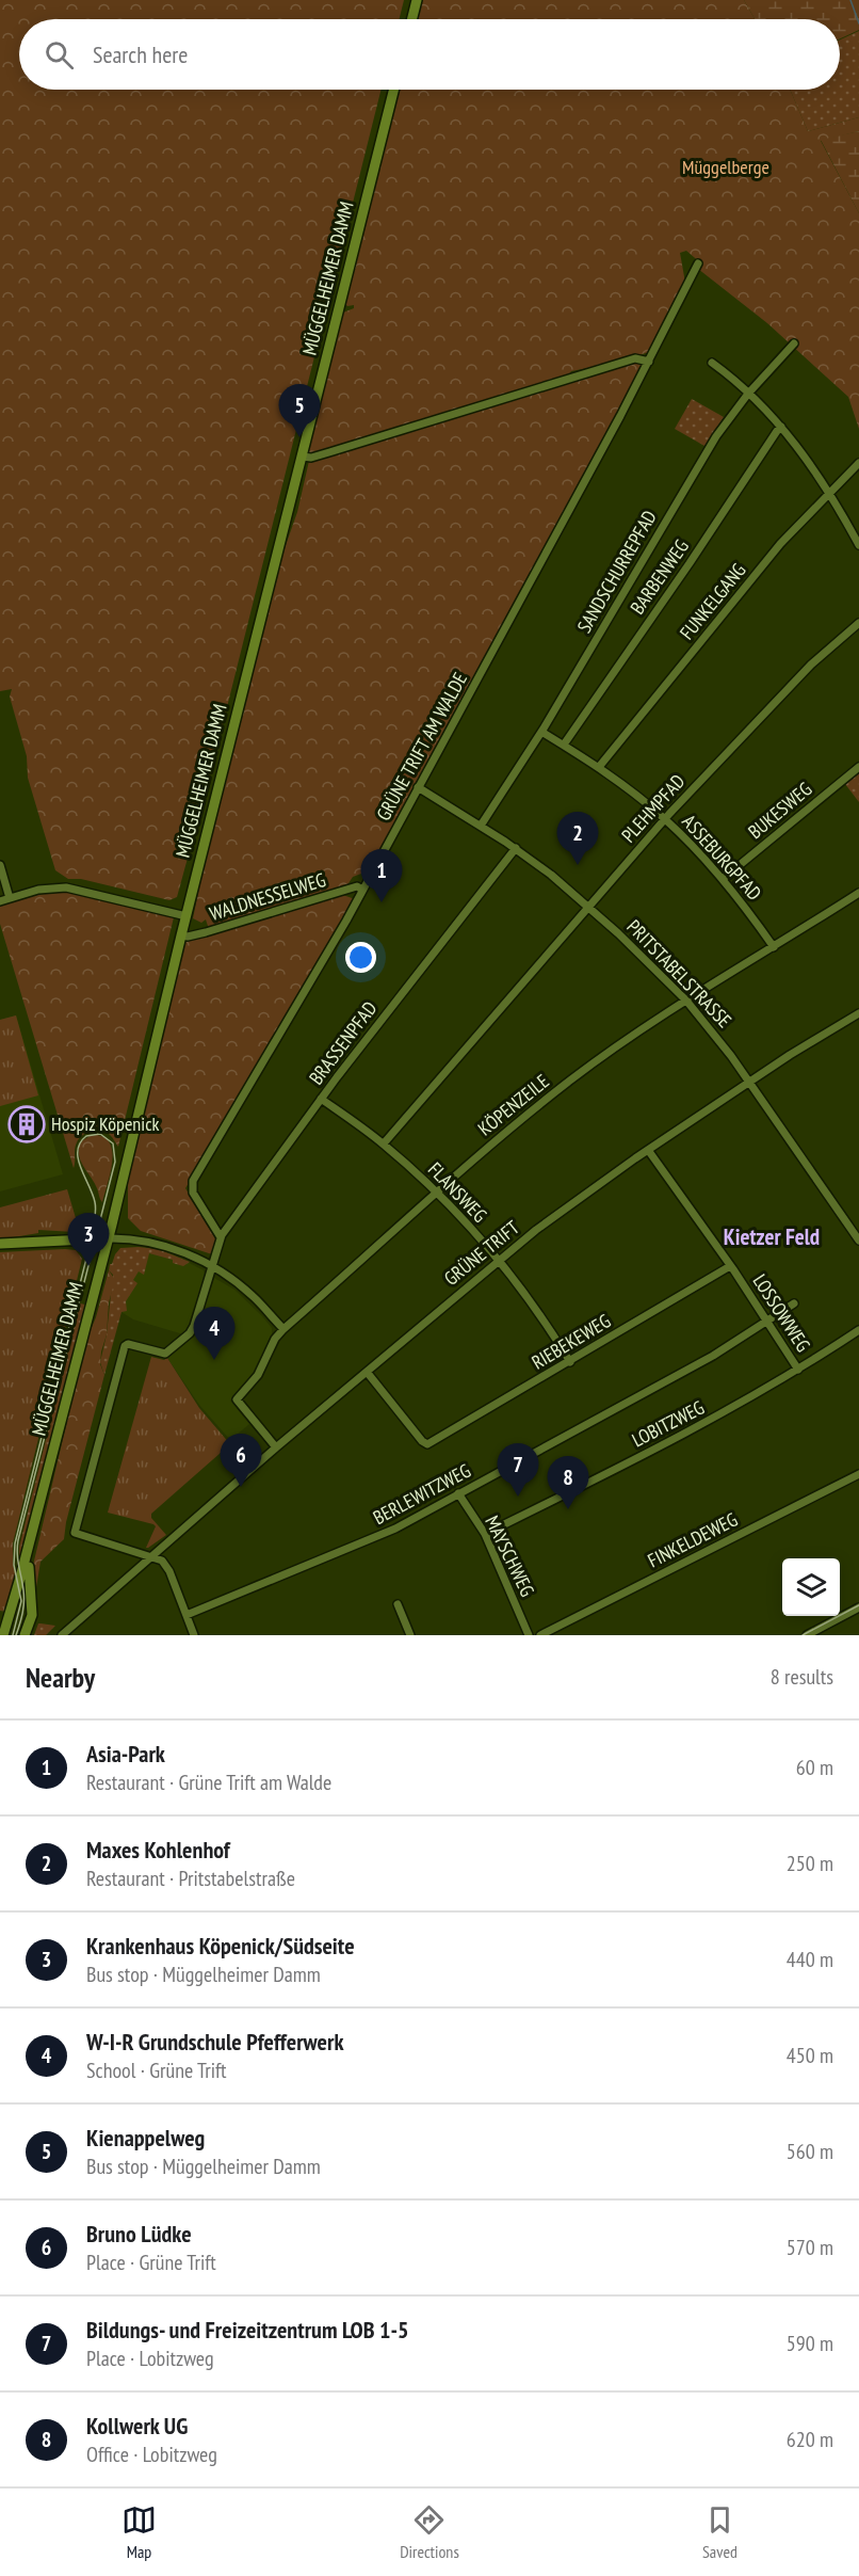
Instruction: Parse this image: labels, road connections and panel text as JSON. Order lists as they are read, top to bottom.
{
  "streets": {
    "main road": ["MÜGGELHEIMER DAMM"],
    "street": [
      "SANDSCHURREPFAD",
      "BARBENWEG",
      "FUNKELGANG",
      "GRÜNE TRIFT AM WALDE",
      "PLEHMPFAD",
      "BUKESWEG",
      "ASSEBURGPFAD",
      "WALDNESSELWEG",
      "PRITSTABELSTRASSE",
      "BRASSENPFAD",
      "KÖPENZEILE",
      "FLANSWEG",
      "GRÜNE TRIFT",
      "LOSSOWWEG",
      "RIEBEKEWEG",
      "LOBITZWEG",
      "BERLEWITZWEG",
      "FINKELDEWEG",
      "MAYSCHWEG"
    ]
  },
  "crossings": [
    ["MÜGGELHEIMER DAMM", "WALDNESSELWEG"],
    ["SANDSCHURREPFAD", "ASSEBURGPFAD"],
    ["SANDSCHURREPFAD", "PRITSTABELSTRASSE"],
    ["BARBENWEG", "ASSEBURGPFAD"],
    ["FUNKELGANG", "ASSEBURGPFAD"],
    ["GRÜNE TRIFT AM WALDE", "WALDNESSELWEG"],
    ["GRÜNE TRIFT AM WALDE", "PRITSTABELSTRASSE"],
    ["GRÜNE TRIFT AM WALDE", "BRASSENPFAD"],
    ["PLEHMPFAD", "ASSEBURGPFAD"],
    ["PLEHMPFAD", "PRITSTABELSTRASSE"],
    ["PLEHMPFAD", "FLANSWEG"],
    ["BUKESWEG", "ASSEBURGPFAD"],
    ["ASSEBURGPFAD", "KÖPENZEILE"],
    ["PRITSTABELSTRASSE", "BRASSENPFAD"],
    ["PRITSTABELSTRASSE", "KÖPENZEILE"],
    ["PRITSTABELSTRASSE", "GRÜNE TRIFT"],
    ["BRASSENPFAD", "FLANSWEG"],
    ["KÖPENZEILE", "FLANSWEG"],
    ["KÖPENZEILE", "GRÜNE TRIFT"],
    ["FLANSWEG", "GRÜNE TRIFT"],
    ["FLANSWEG", "RIEBEKEWEG"],
    ["GRÜNE TRIFT", "LOSSOWWEG"],
    ["GRÜNE TRIFT", "RIEBEKEWEG"],
    ["LOSSOWWEG", "RIEBEKEWEG"],
    ["LOSSOWWEG", "LOBITZWEG"],
    ["LOSSOWWEG", "BERLEWITZWEG"],
    ["LOBITZWEG", "MAYSCHWEG"],
    ["BERLEWITZWEG", "MAYSCHWEG"]
  ],
  "districts": ["Kietzer Feld"],
  "parks": ["Müggelberge"],
  "places": {
    "building": ["Hospiz Köpenick"]
  },
  "page": {
    "search": "Search here",
    "pins": [
      "5",
      "2",
      "1",
      "3",
      "4",
      "6",
      "7",
      "8"
    ],
    "heading": ["Nearby", "8 results"],
    "list": [
      {
        "mark": "1",
        "name": "Asia-Park",
        "note": "Restaurant · Grüne Trift am Walde",
        "value": "60 m"
      },
      {
        "mark": "2",
        "name": "Maxes Kohlenhof",
        "note": "Restaurant · Pritstabelstraße",
        "value": "250 m"
      },
      {
        "mark": "3",
        "name": "Krankenhaus Köpenick/Südseite",
        "note": "Bus stop · Müggelheimer Damm",
        "value": "440 m"
      },
      {
        "mark": "4",
        "name": "W-I-R Grundschule Pfefferwerk",
        "note": "School · Grüne Trift",
        "value": "450 m"
      },
      {
        "mark": "5",
        "name": "Kienappelweg",
        "note": "Bus stop · Müggelheimer Damm",
        "value": "560 m"
      },
      {
        "mark": "6",
        "name": "Bruno Lüdke",
        "note": "Place · Grüne Trift",
        "value": "570 m"
      },
      {
        "mark": "7",
        "name": "Bildungs- und Freizeitzentrum LOB 1-5",
        "note": "Place · Lobitzweg",
        "value": "590 m"
      },
      {
        "mark": "8",
        "name": "Kollwerk UG",
        "note": "Office · Lobitzweg",
        "value": "620 m"
      }
    ],
    "nav": ["Map", "Directions", "Saved"]
  }
}
